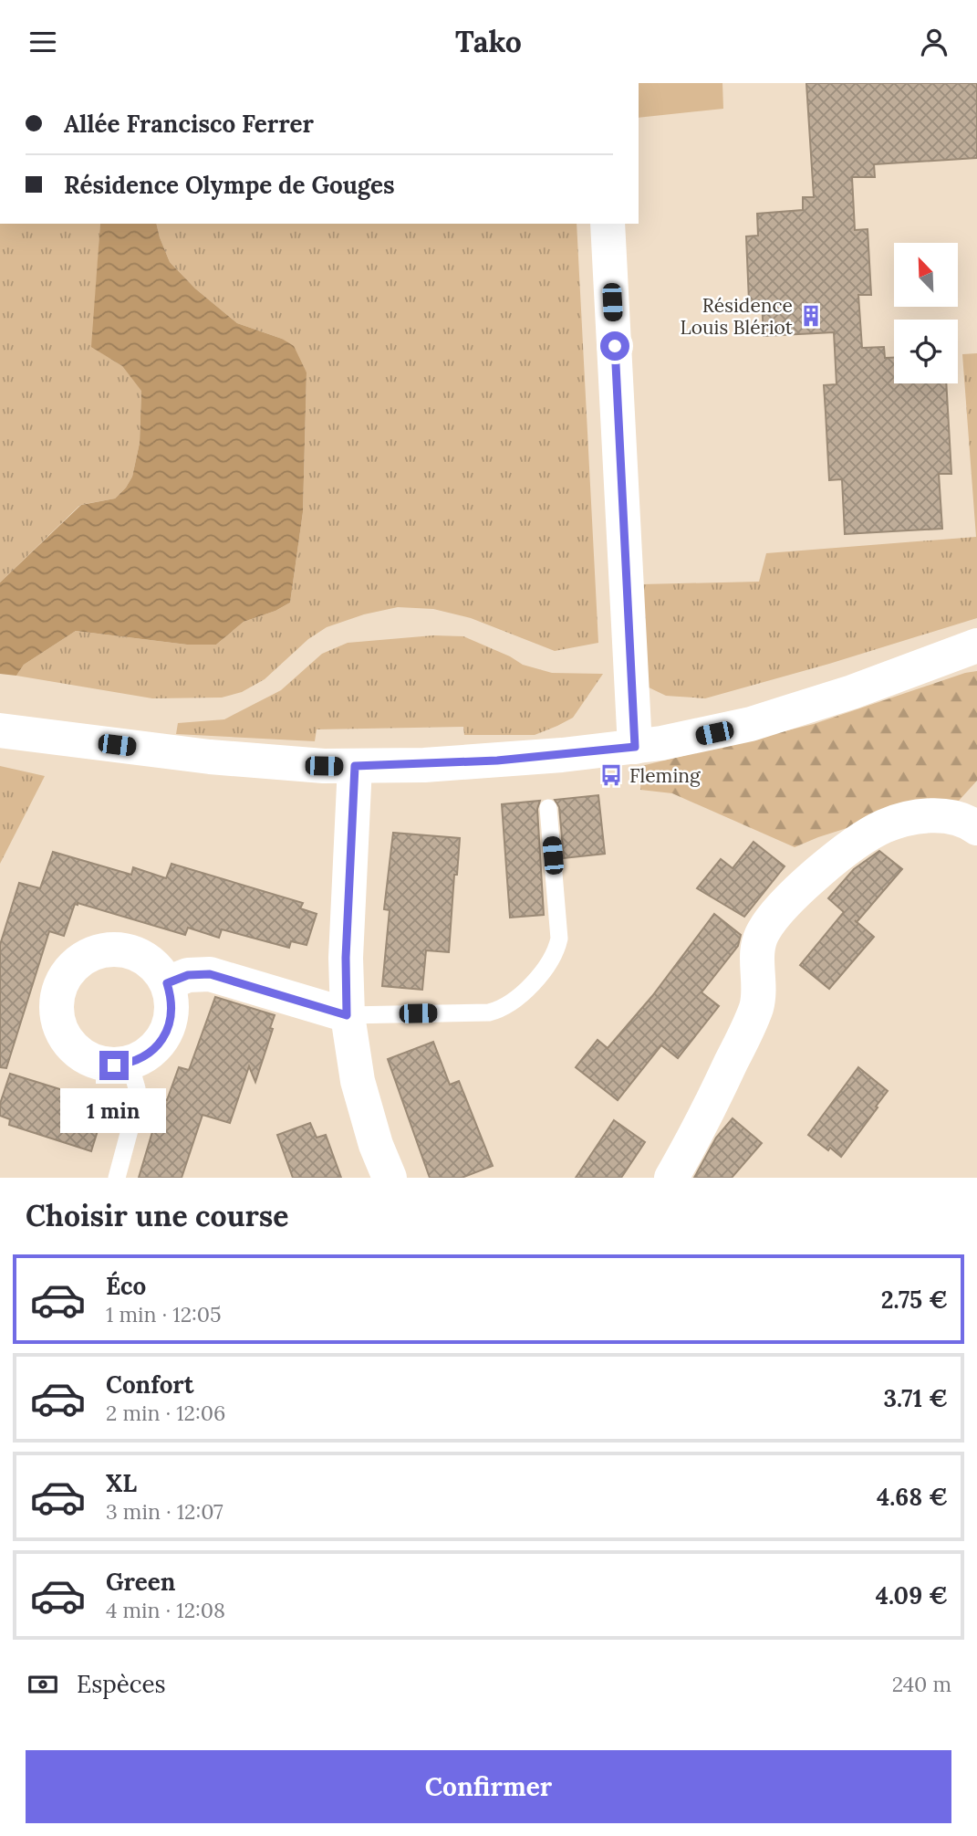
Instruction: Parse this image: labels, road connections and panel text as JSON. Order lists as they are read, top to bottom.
{
  "places": {
    "building": ["Résidence Louis Blériot"],
    "bus stop": ["Fleming"]
  },
  "north": "top left",
  "page": {
    "header": "Tako",
    "banner": ["Allée Francisco Ferrer", "Résidence Olympe de Gouges"],
    "bubble": "1 min",
    "heading": "Choisir une course",
    "list": [
      {
        "name": "Éco",
        "note": "1 min · 12:05",
        "value": "2.75 €"
      },
      {
        "name": "Confort",
        "note": "2 min · 12:06",
        "value": "3.71 €"
      },
      {
        "name": "XL",
        "note": "3 min · 12:07",
        "value": "4.68 €"
      },
      {
        "name": "Green",
        "note": "4 min · 12:08",
        "value": "4.09 €"
      }
    ],
    "pay": ["Espèces", "240 m"],
    "buttons": "Confirmer"
  }
}
